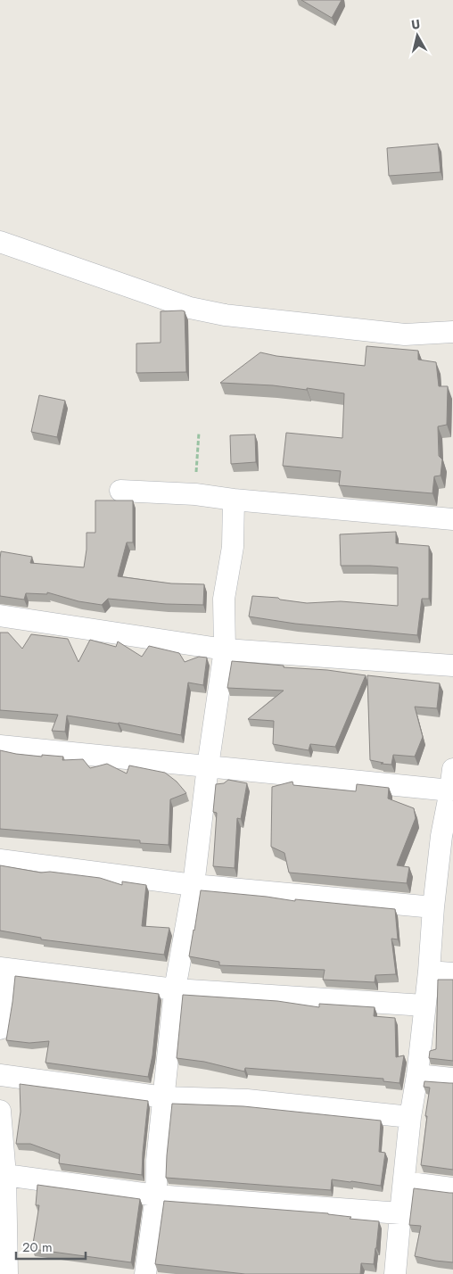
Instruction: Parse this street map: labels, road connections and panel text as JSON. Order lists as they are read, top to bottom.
{
  "scale_bar": "20 m",
  "north": "top"
}
